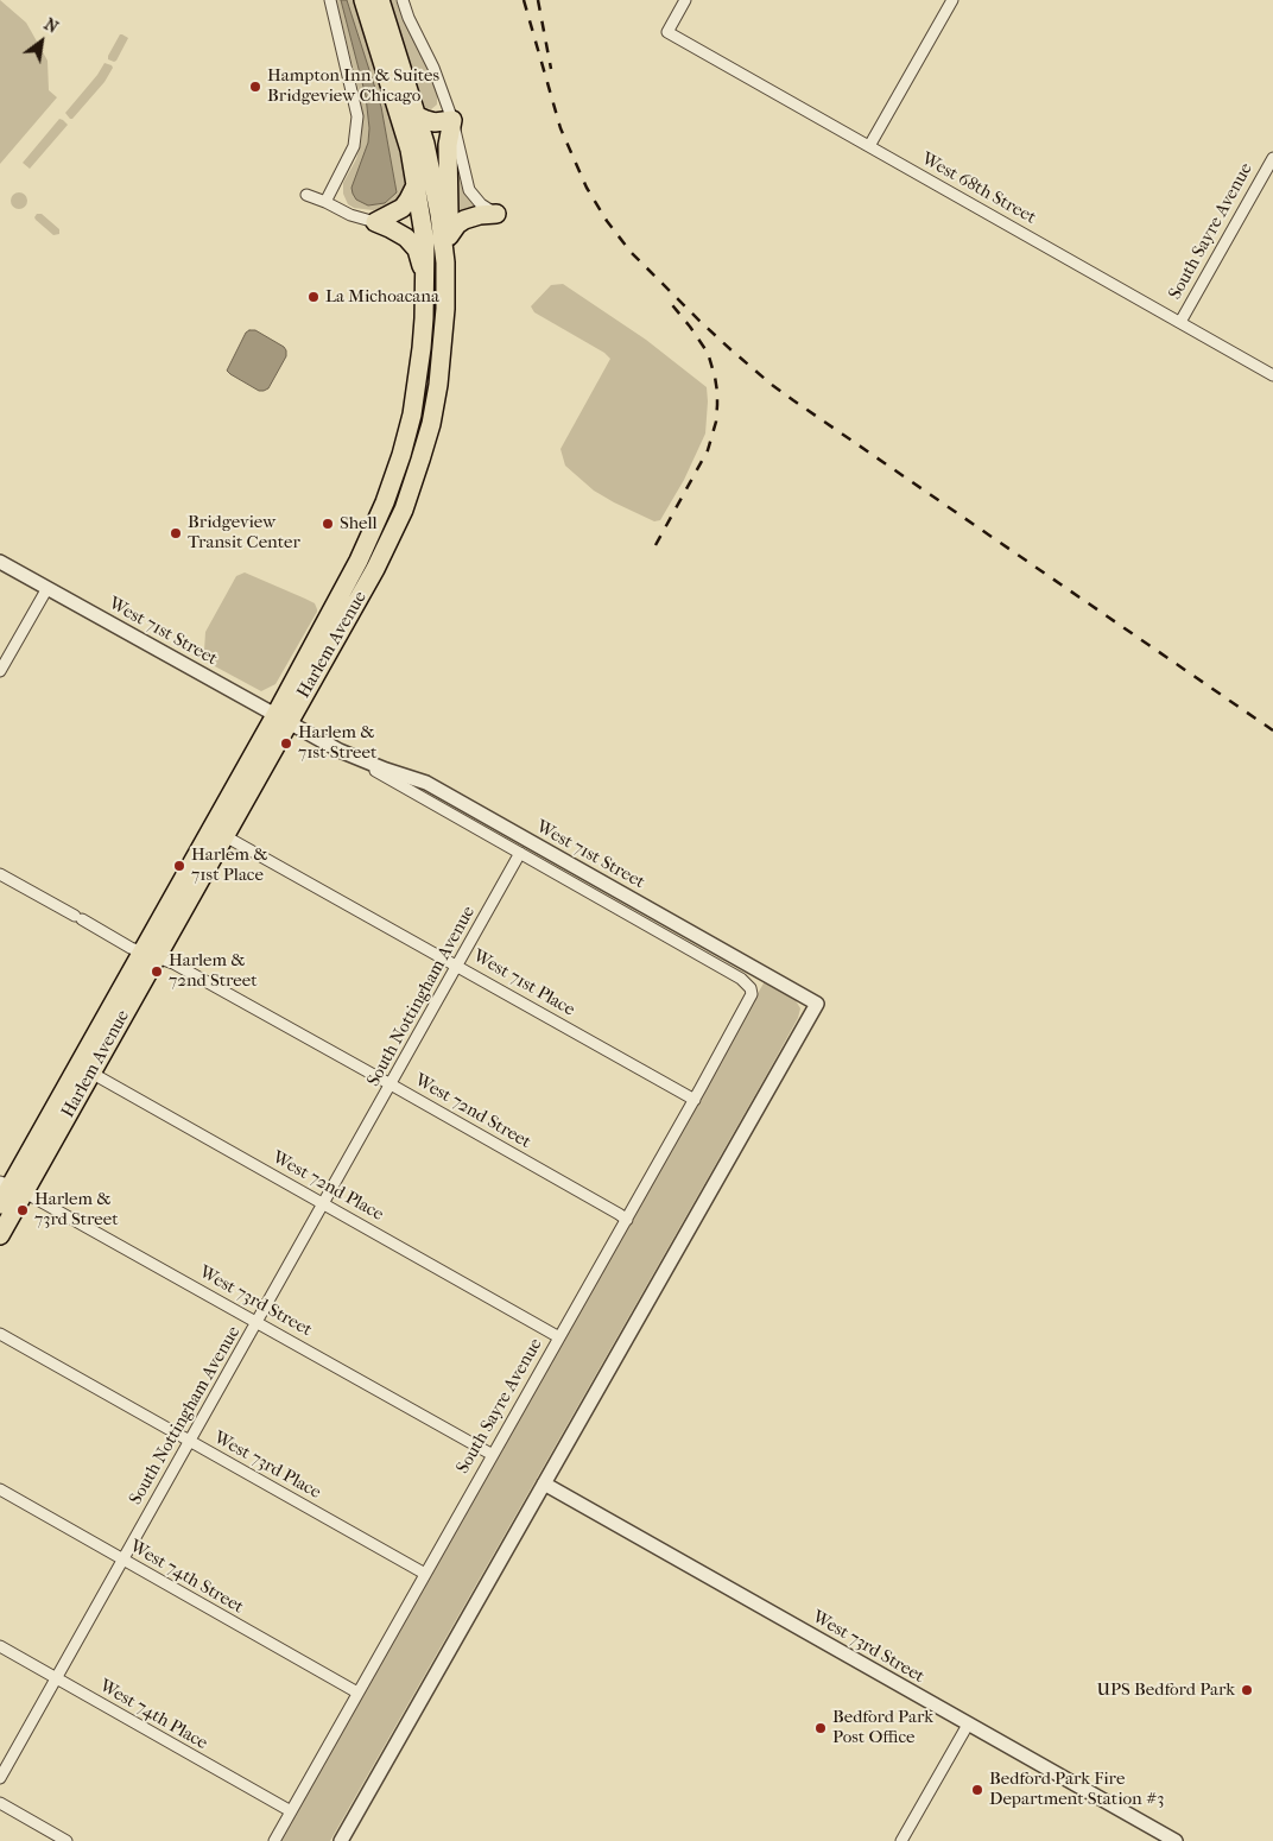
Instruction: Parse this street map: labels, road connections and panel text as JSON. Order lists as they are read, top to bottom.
{
  "streets": {
    "main road": ["Harlem Avenue"],
    "street": [
      "West 68th Street",
      "South Sayre Avenue",
      "West 71st Street",
      "West 71st Place",
      "South Nottingham Avenue",
      "West 72nd Street",
      "West 72nd Place",
      "West 73rd Street",
      "West 73rd Place",
      "West 74th Street",
      "West 74th Place"
    ]
  },
  "crossings": [
    ["West 68th Street", "South Sayre Avenue"],
    ["South Sayre Avenue", "West 71st Street"],
    ["South Sayre Avenue", "West 71st Place"],
    ["South Sayre Avenue", "West 72nd Street"],
    ["South Sayre Avenue", "West 72nd Place"],
    ["South Sayre Avenue", "West 73rd Street"],
    ["South Sayre Avenue", "West 73rd Place"],
    ["South Sayre Avenue", "West 74th Street"],
    ["South Sayre Avenue", "West 74th Place"],
    ["West 71st Street", "Harlem Avenue"],
    ["West 71st Street", "South Nottingham Avenue"],
    ["West 71st Street", "West 73rd Street"],
    ["Harlem Avenue", "West 71st Place"],
    ["Harlem Avenue", "West 72nd Street"],
    ["Harlem Avenue", "West 72nd Place"],
    ["Harlem Avenue", "West 73rd Street"],
    ["West 71st Place", "South Nottingham Avenue"],
    ["South Nottingham Avenue", "West 72nd Street"],
    ["South Nottingham Avenue", "West 72nd Place"],
    ["South Nottingham Avenue", "West 73rd Street"],
    ["South Nottingham Avenue", "West 73rd Place"],
    ["South Nottingham Avenue", "West 74th Street"],
    ["South Nottingham Avenue", "West 74th Place"]
  ],
  "places": [
    "Hampton Inn & Suites Bridgeview Chicago",
    "La Michoacana",
    "Shell",
    "Bridgeview Transit Center",
    "Harlem & 71st Street",
    "Harlem & 71st Place",
    "Harlem & 72nd Street",
    "Harlem & 73rd Street",
    "UPS Bedford Park",
    "Bedford Park Post Office",
    "Bedford Park Fire Department Station #3"
  ],
  "north": "top right"
}
